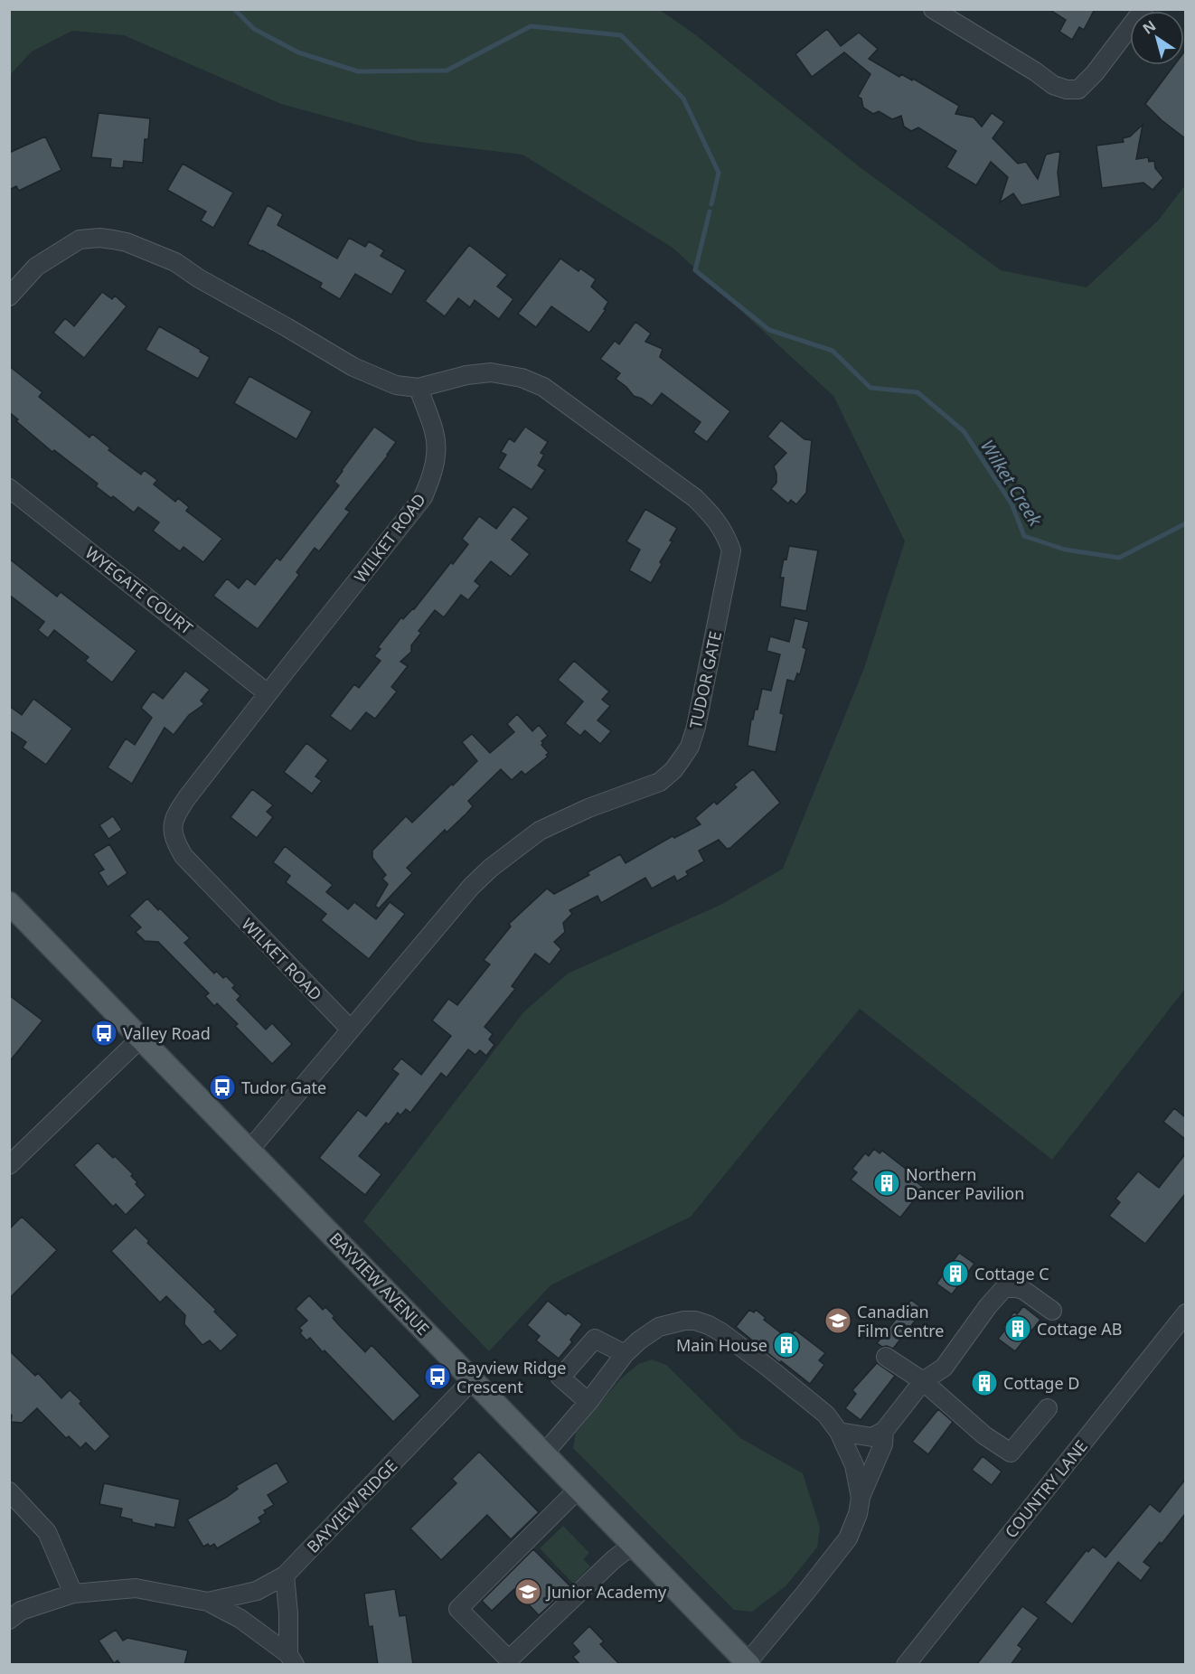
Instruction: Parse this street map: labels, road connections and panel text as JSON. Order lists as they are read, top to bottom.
{
  "streets": {
    "main road": ["BAYVIEW AVENUE"],
    "street": [
      "WILKET ROAD",
      "WYEGATE COURT",
      "TUDOR GATE",
      "COUNTRY LANE",
      "BAYVIEW RIDGE"
    ]
  },
  "crossings": [
    ["WILKET ROAD", "WYEGATE COURT"],
    ["WILKET ROAD", "TUDOR GATE"],
    ["TUDOR GATE", "BAYVIEW AVENUE"],
    ["BAYVIEW AVENUE", "BAYVIEW RIDGE"]
  ],
  "water": ["Wilket Creek"],
  "places": {
    "bus stop": ["Valley Road", "Tudor Gate", "Bayview Ridge Crescent"],
    "building": [
      "Northern Dancer Pavilion",
      "Cottage C",
      "Cottage AB",
      "Main House",
      "Cottage D"
    ],
    "school or university": ["Canadian Film Centre", "Junior Academy"]
  },
  "north": "top left"
}
